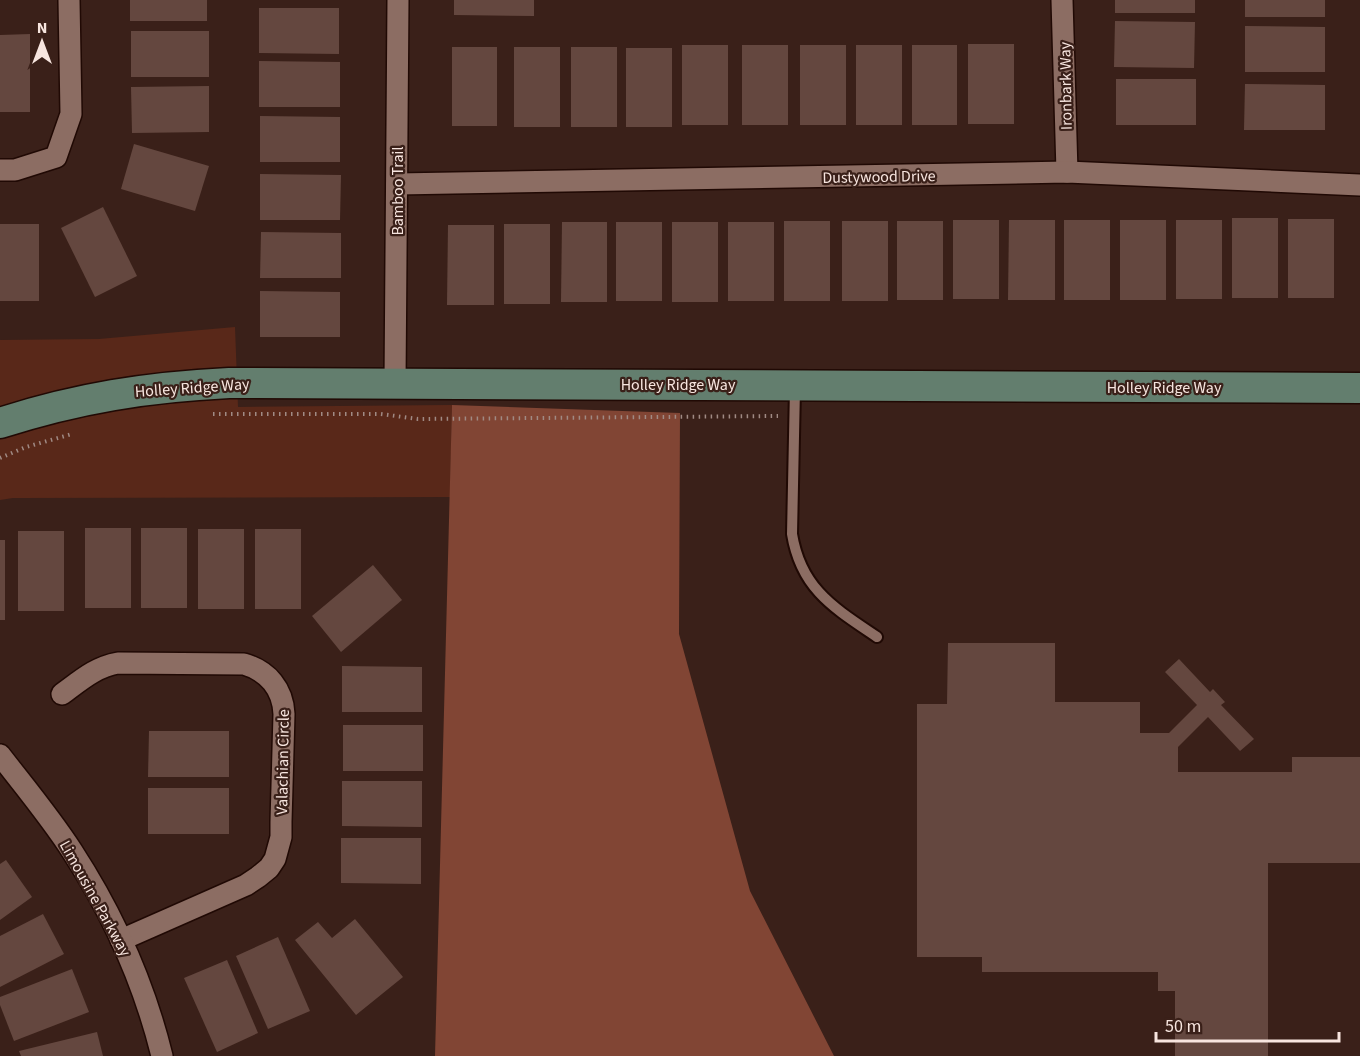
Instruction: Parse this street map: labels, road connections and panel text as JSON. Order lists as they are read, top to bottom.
{
  "streets": {
    "street": [
      "Ironbark Way",
      "Dustywood Drive",
      "Bamboo Trail",
      "Holley Ridge Way",
      "Valachian Circle",
      "Limousine Parkway"
    ]
  },
  "crossings": [
    ["Ironbark Way", "Dustywood Drive"],
    ["Dustywood Drive", "Bamboo Trail"],
    ["Bamboo Trail", "Holley Ridge Way"],
    ["Valachian Circle", "Limousine Parkway"]
  ],
  "scale_bar": "50 m",
  "north": "top"
}
